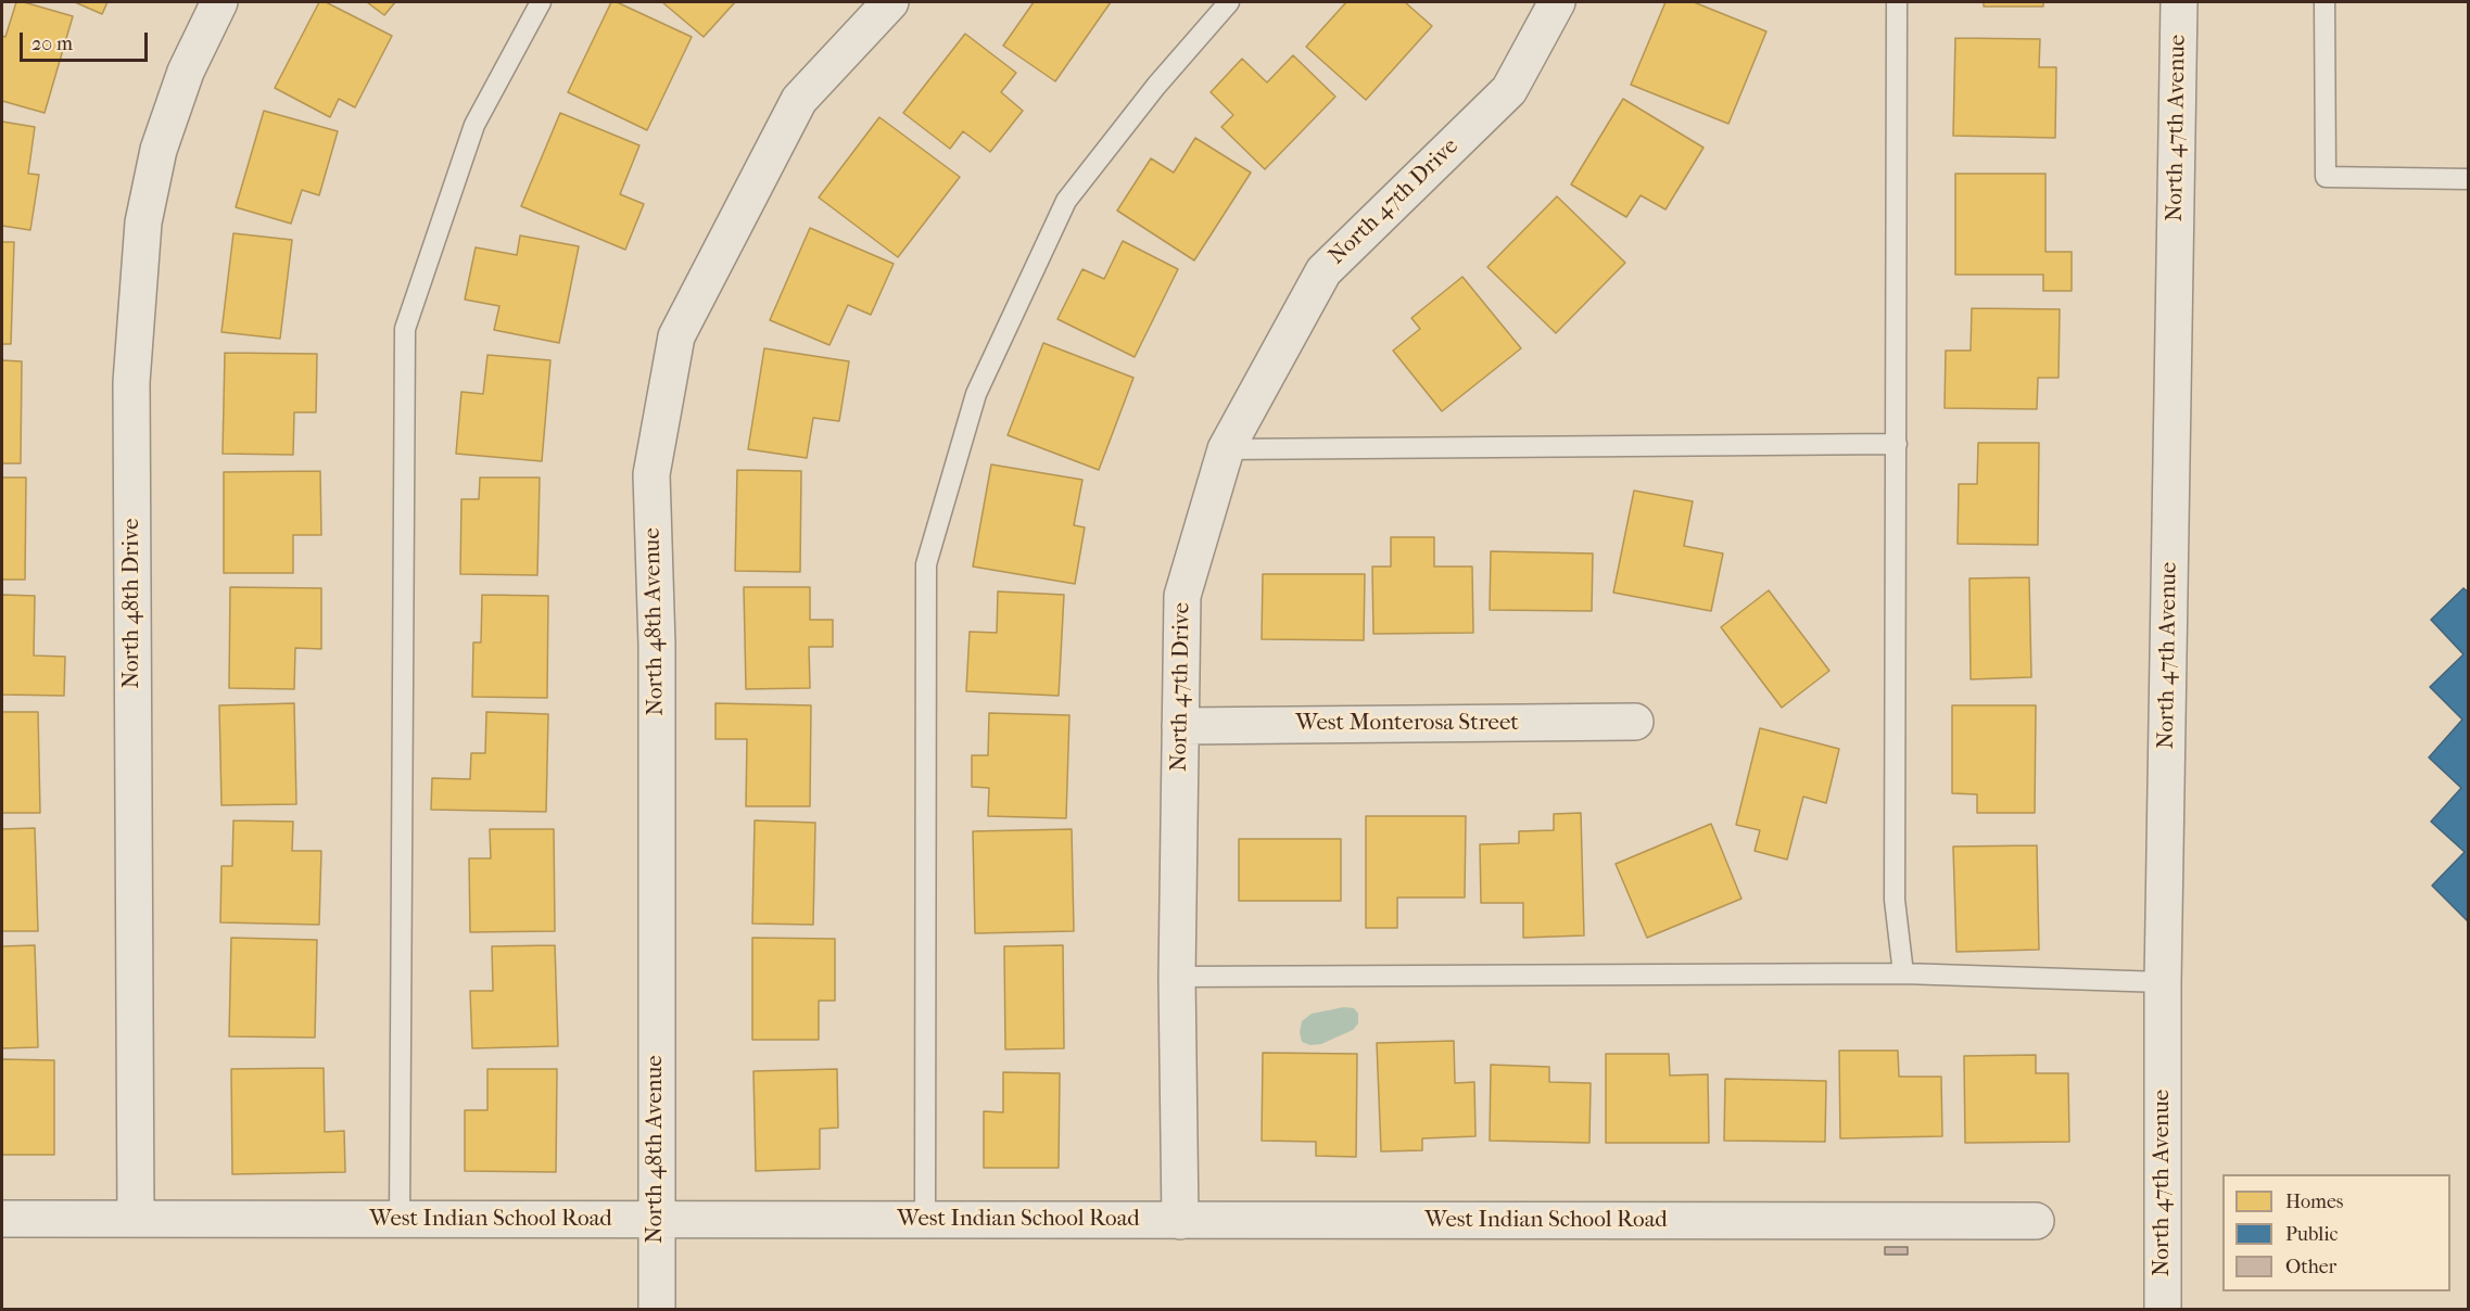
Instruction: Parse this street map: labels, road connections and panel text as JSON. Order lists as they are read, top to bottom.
{
  "streets": {
    "street": [
      "North 47th Avenue",
      "North 47th Drive",
      "North 48th Drive",
      "North 48th Avenue",
      "West Monterosa Street",
      "West Indian School Road"
    ]
  },
  "crossings": [
    ["North 47th Drive", "West Monterosa Street"],
    ["North 47th Drive", "West Indian School Road"],
    ["North 48th Drive", "West Indian School Road"],
    ["North 48th Avenue", "West Indian School Road"]
  ],
  "legend": ["Homes", "Public", "Other"],
  "scale_bar": "20 m"
}
